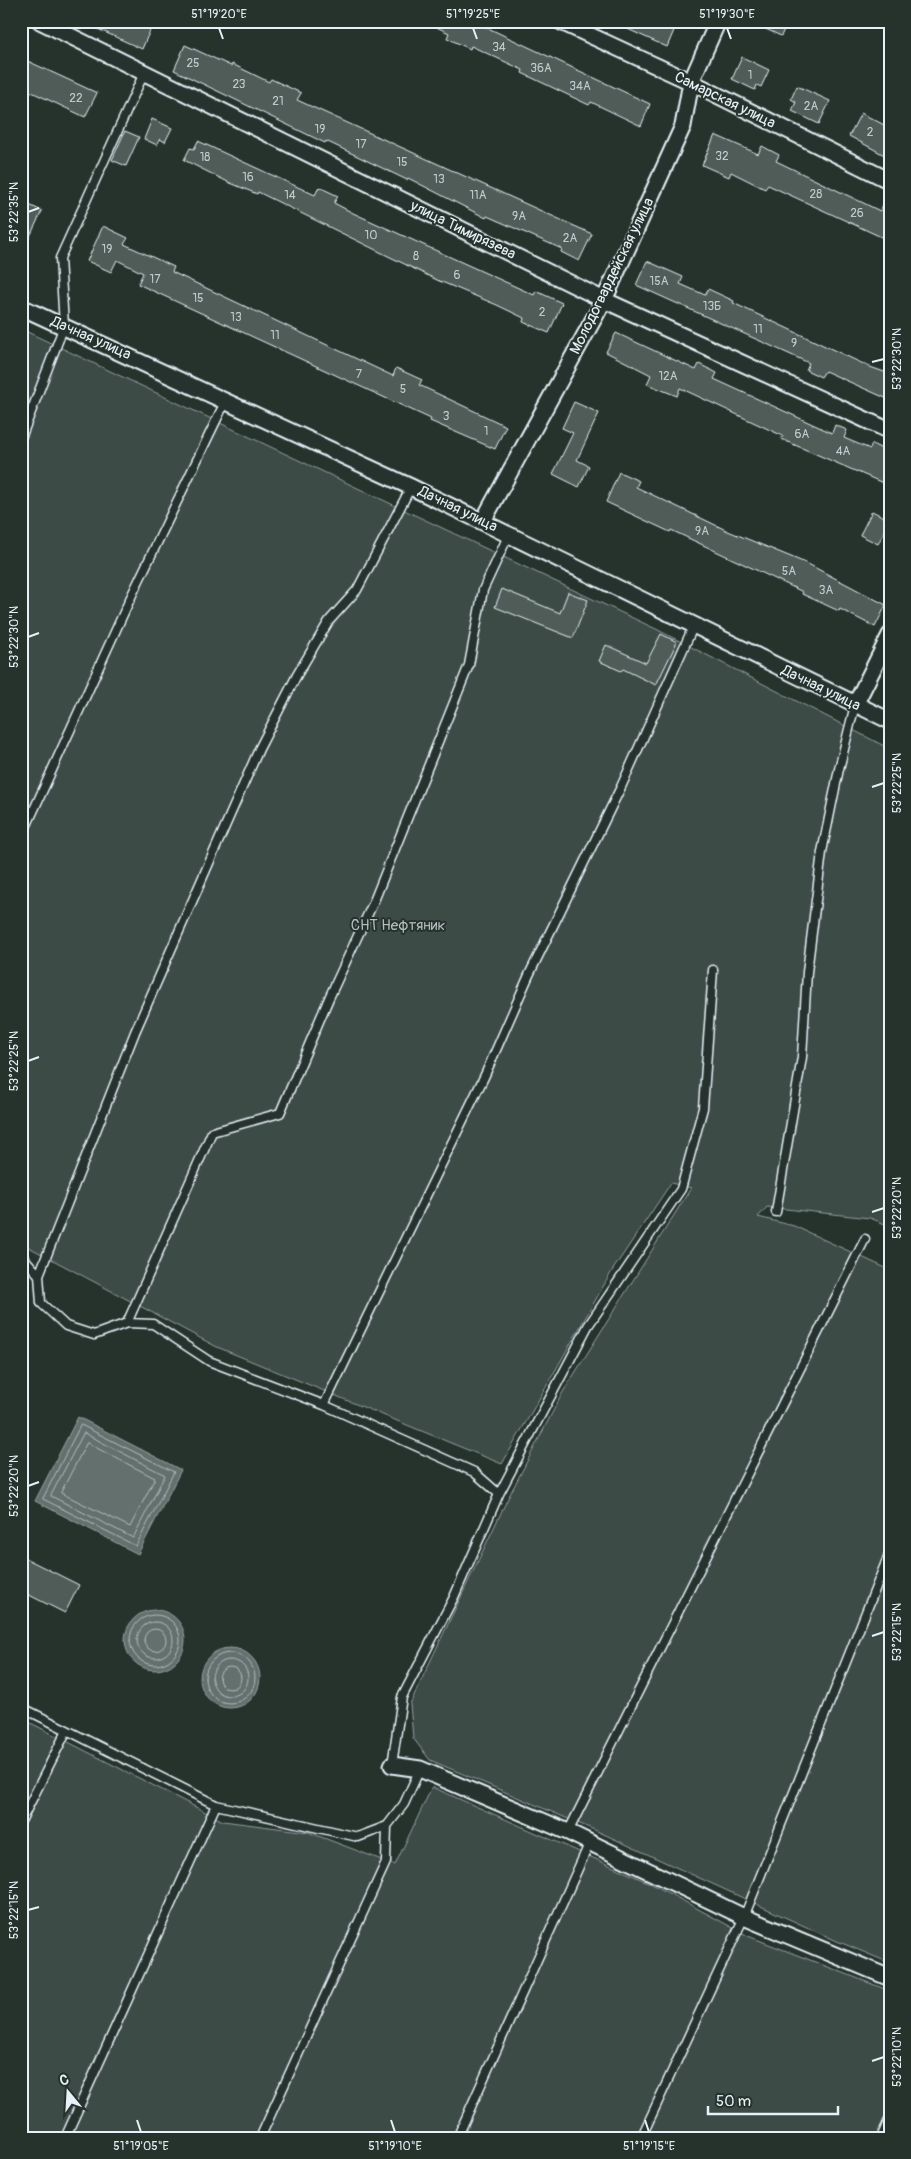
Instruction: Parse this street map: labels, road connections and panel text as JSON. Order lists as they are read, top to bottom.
{
  "streets": {
    "street": [
      "Самарская улица",
      "улица Тимирязева",
      "Молодогвардейская улица",
      "Дачная улица"
    ]
  },
  "crossings": [
    ["Самарская улица", "Молодогвардейская улица"],
    ["улица Тимирязева", "Молодогвардейская улица"],
    ["Молодогвардейская улица", "Дачная улица"]
  ],
  "parks": ["СНТ Нефтяник"],
  "house_numbers": [
    "34",
    "25",
    "36А",
    "1",
    "23",
    "34А",
    "22",
    "21",
    "2А",
    "19",
    "2",
    "17",
    "32",
    "18",
    "15",
    "16",
    "13",
    "28",
    "14",
    "11А",
    "26",
    "9А",
    "10",
    "2А",
    "19",
    "8",
    "6",
    "17",
    "15А",
    "15",
    "13Б",
    "2",
    "13",
    "11",
    "11",
    "9",
    "7",
    "12А",
    "5",
    "3",
    "1",
    "6А",
    "4А",
    "9А",
    "5А",
    "3А"
  ],
  "scale_bar": "50 m",
  "north": "top",
  "coordinates": [
    "51°19'20\"E",
    "51°19'25\"E",
    "51°19'30\"E",
    "53°22'35\"N",
    "53°22'30\"N",
    "53°22'25\"N",
    "53°22'20\"N",
    "53°22'15\"N",
    "53°22'10\"N",
    "51°19'05\"E",
    "51°19'10\"E",
    "51°19'15\"E"
  ]
}
